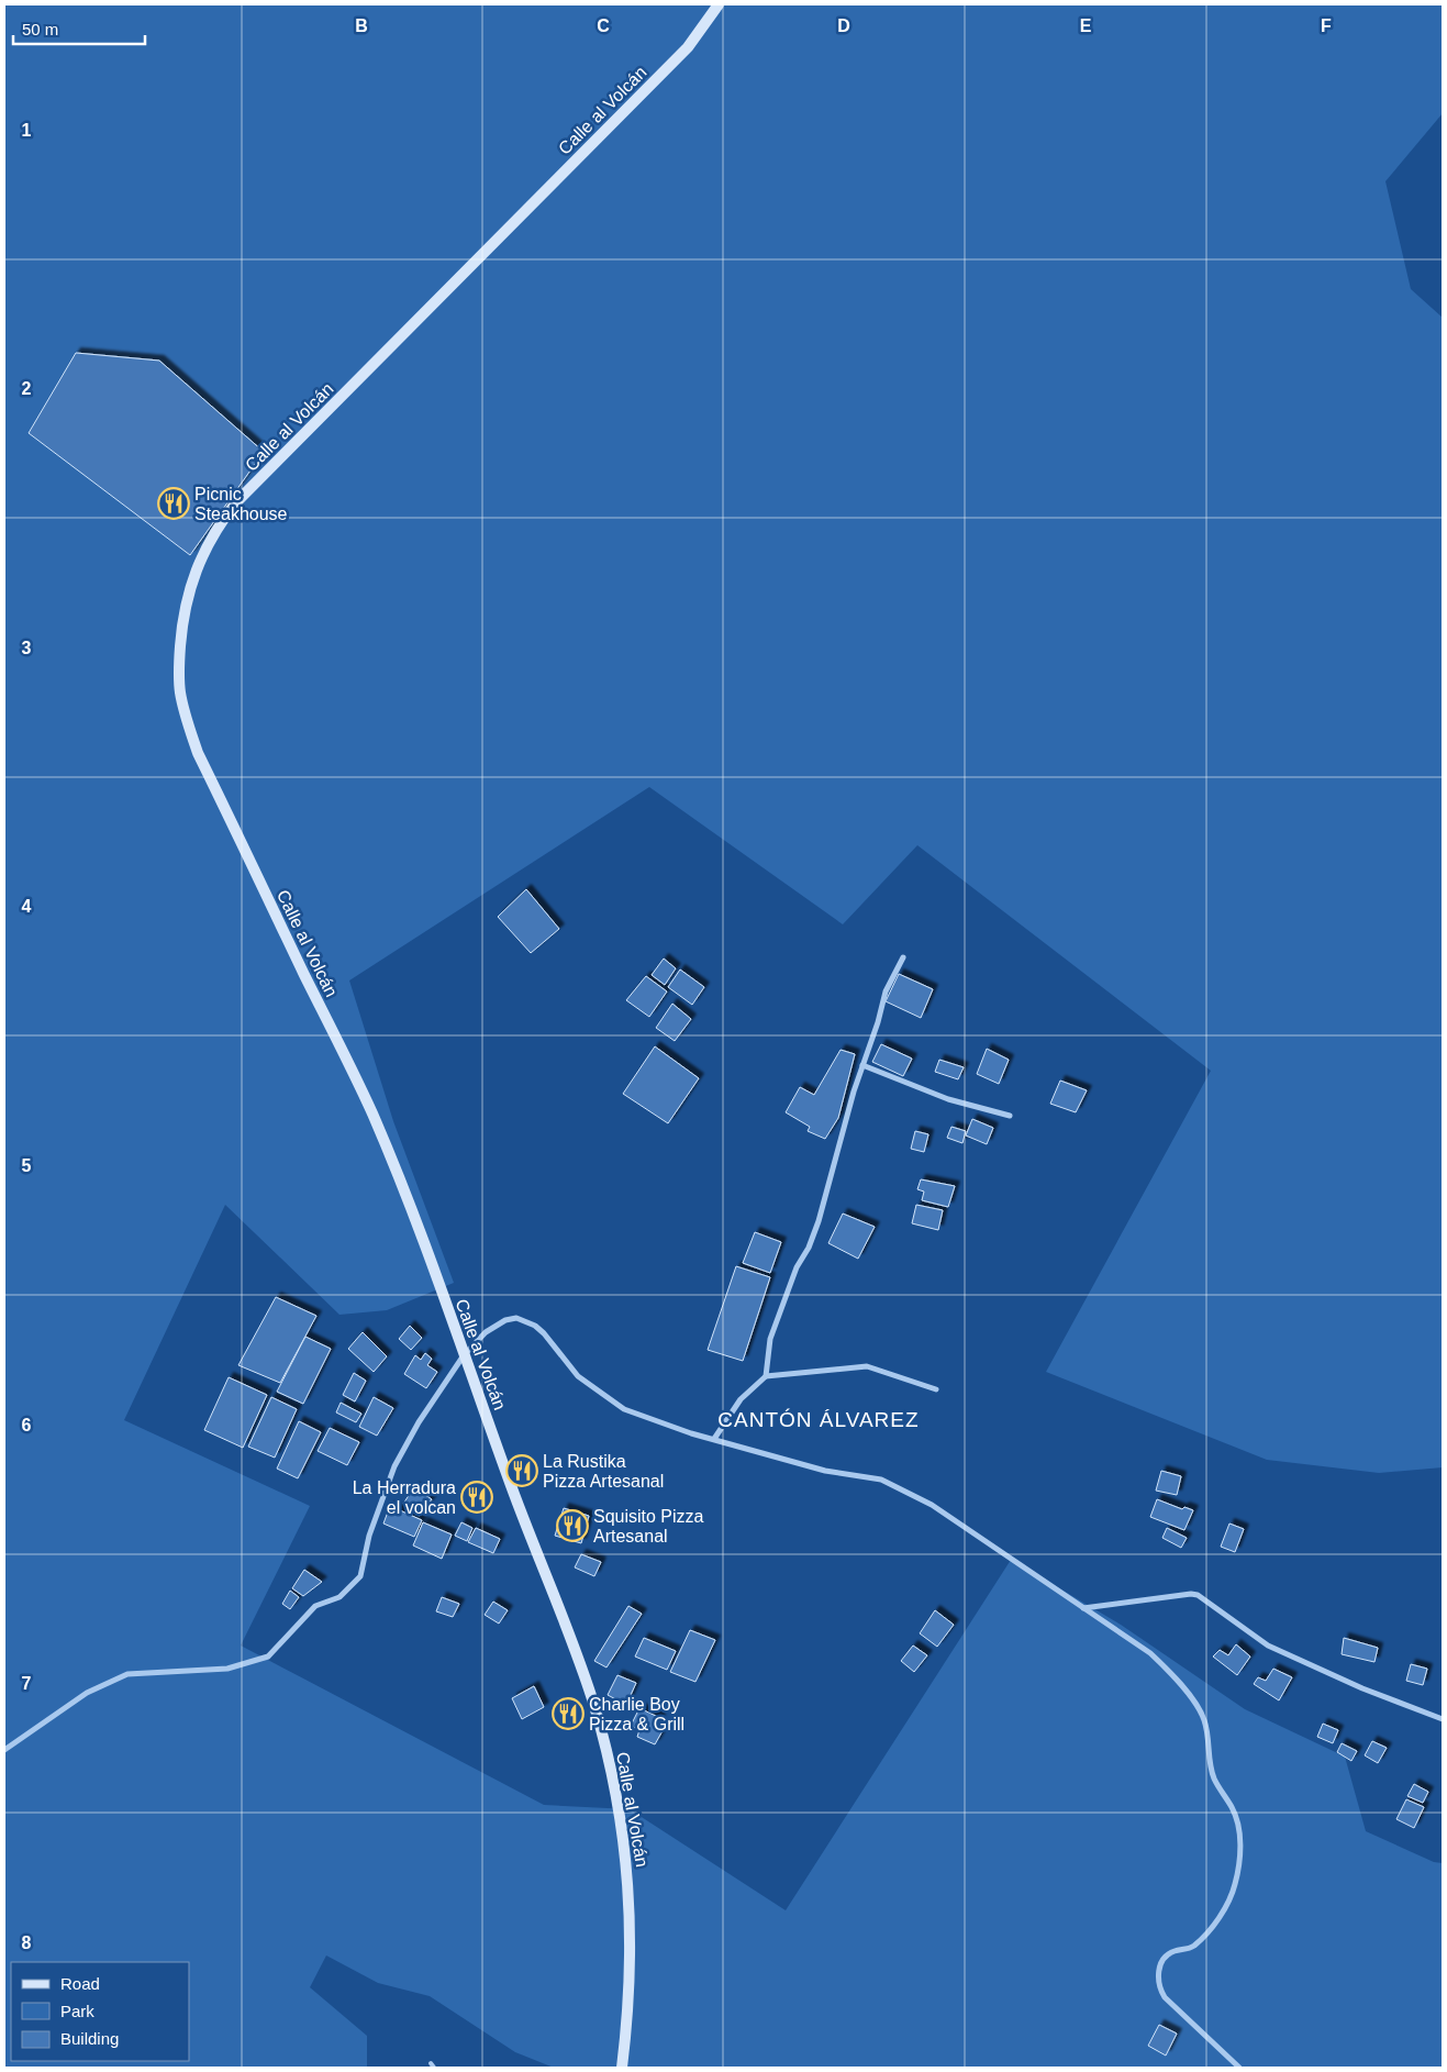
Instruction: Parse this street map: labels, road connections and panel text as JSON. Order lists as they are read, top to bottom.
{
  "streets": {
    "street": ["Calle al Volcán"]
  },
  "districts": ["CANTÓN ÁLVAREZ"],
  "places": {
    "restaurant": [
      "Picnic Steakhouse",
      "La Rustika Pizza Artesanal",
      "La Herradura el volcan",
      "Squisito Pizza Artesanal",
      "Charlie Boy Pizza & Grill"
    ]
  },
  "legend": ["Road", "Park", "Building"],
  "scale_bar": "50 m",
  "grid": {
    "columns": [
      "B",
      "C",
      "D",
      "E",
      "F"
    ],
    "rows": [
      "1",
      "2",
      "3",
      "4",
      "5",
      "6",
      "7",
      "8"
    ]
  }
}
